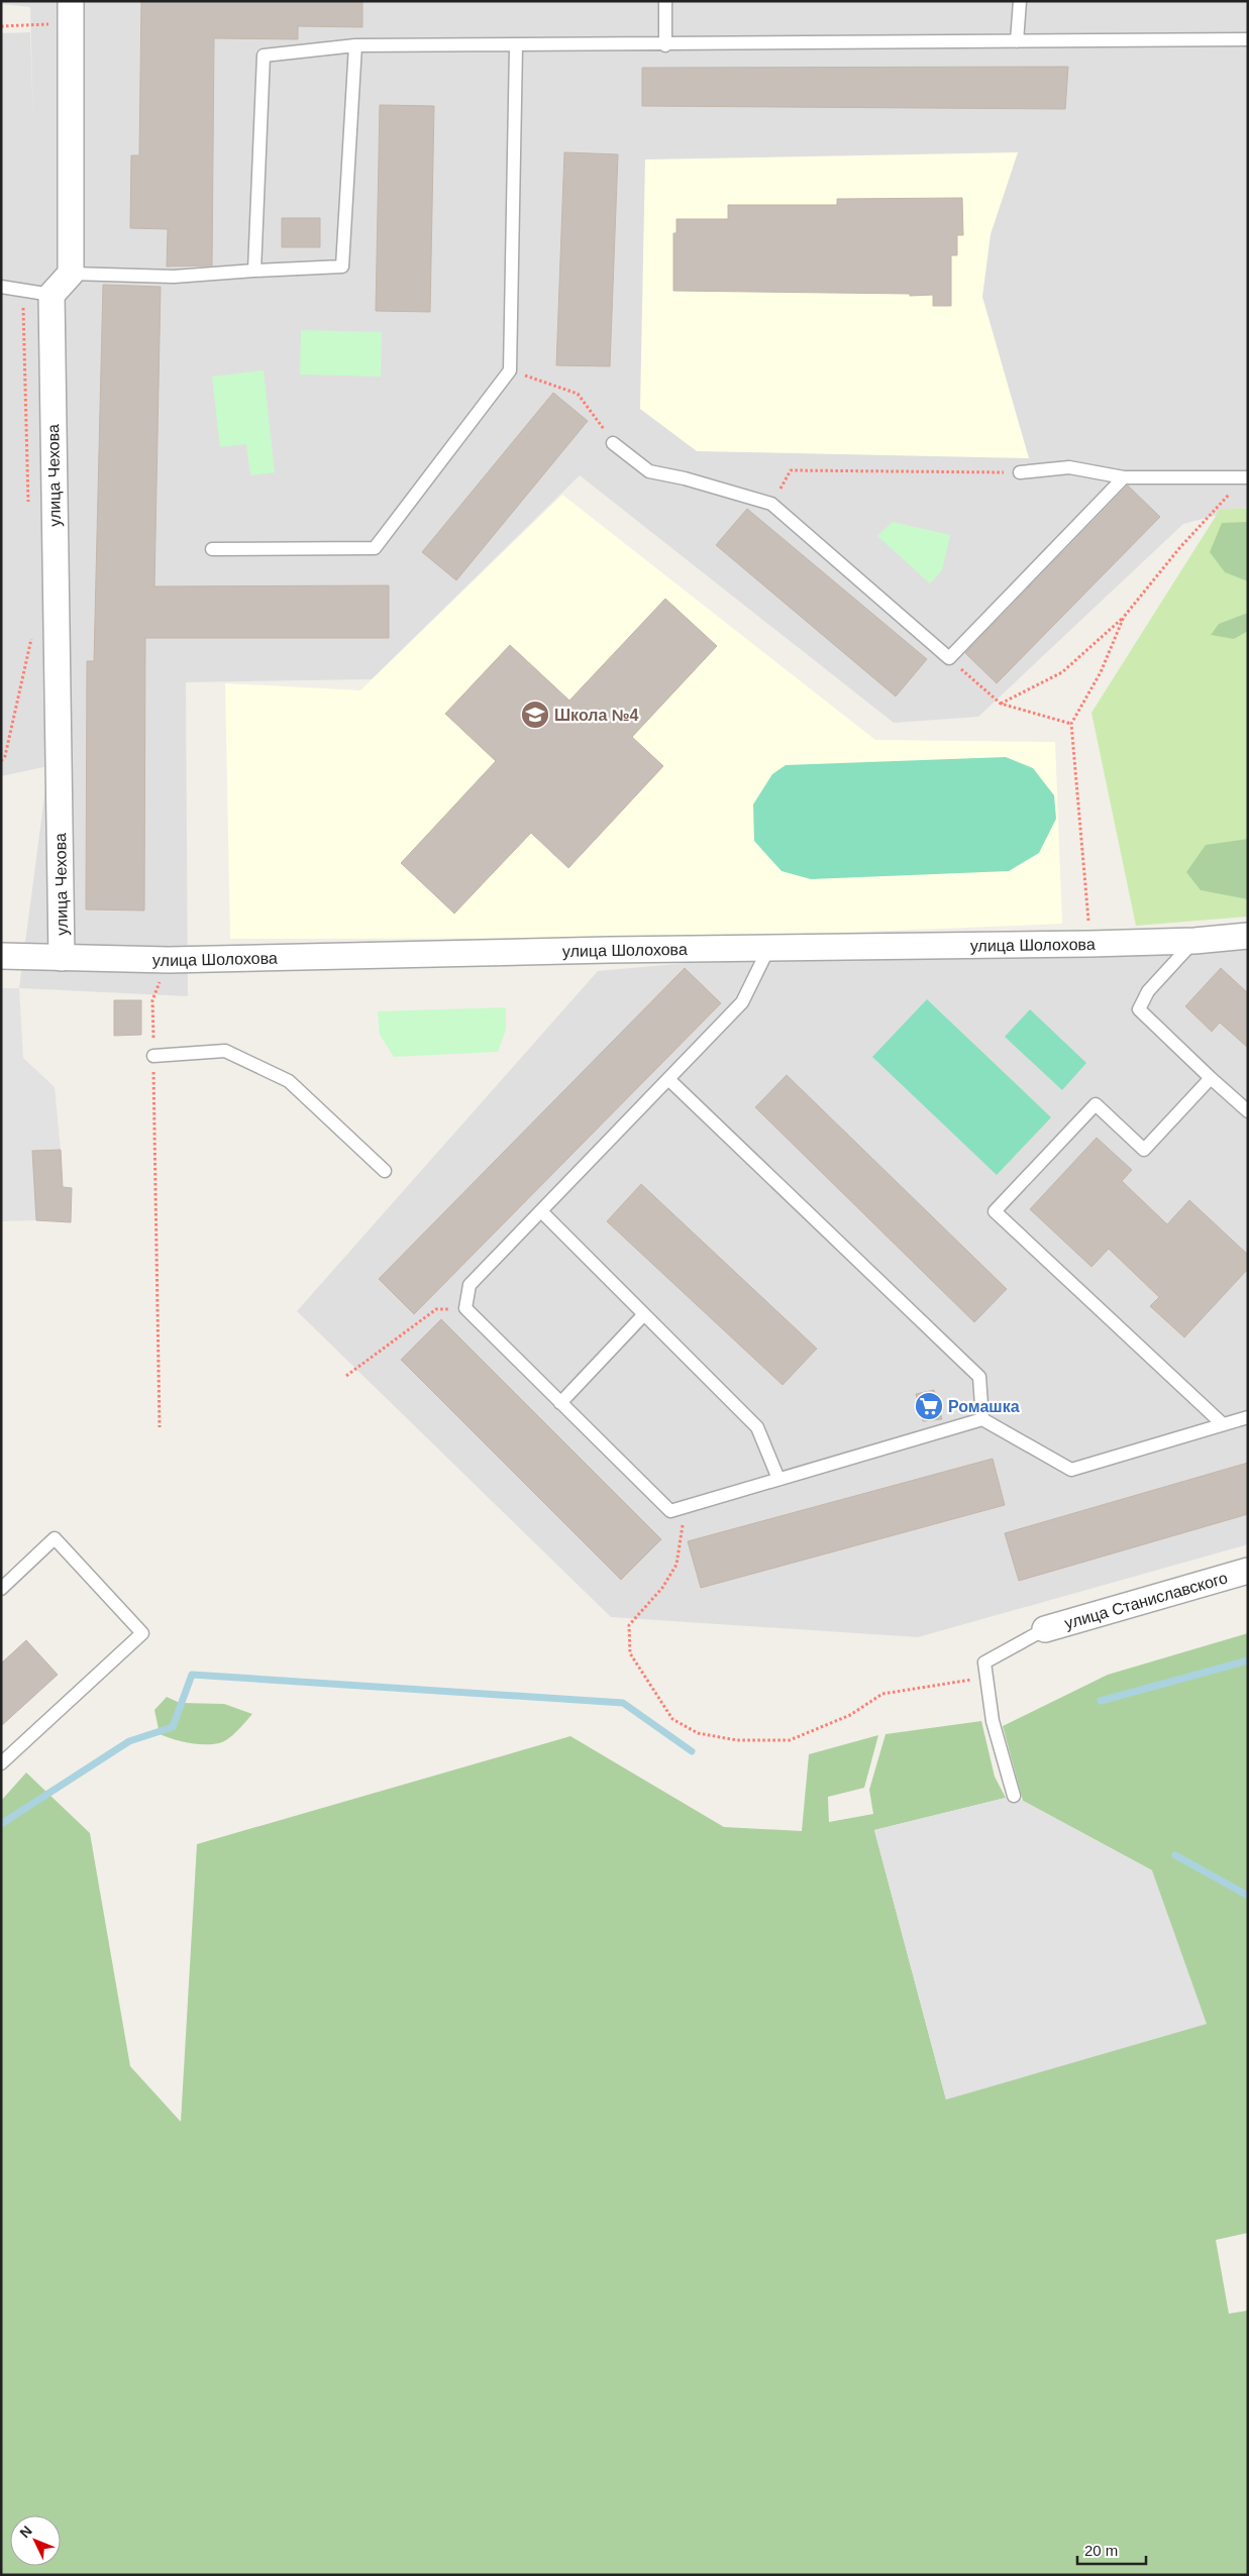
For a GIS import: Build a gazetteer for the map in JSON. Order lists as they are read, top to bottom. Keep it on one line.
{"streets":{"street":["улица Чехова","улица Шолохова","улица Станиславского"]},"crossings":[["улица Чехова","улица Шолохова"]],"places":{"school or university":["Школа №4"],"supermarket":["Ромашка"]},"scale_bar":"20 m","north":"top left"}
